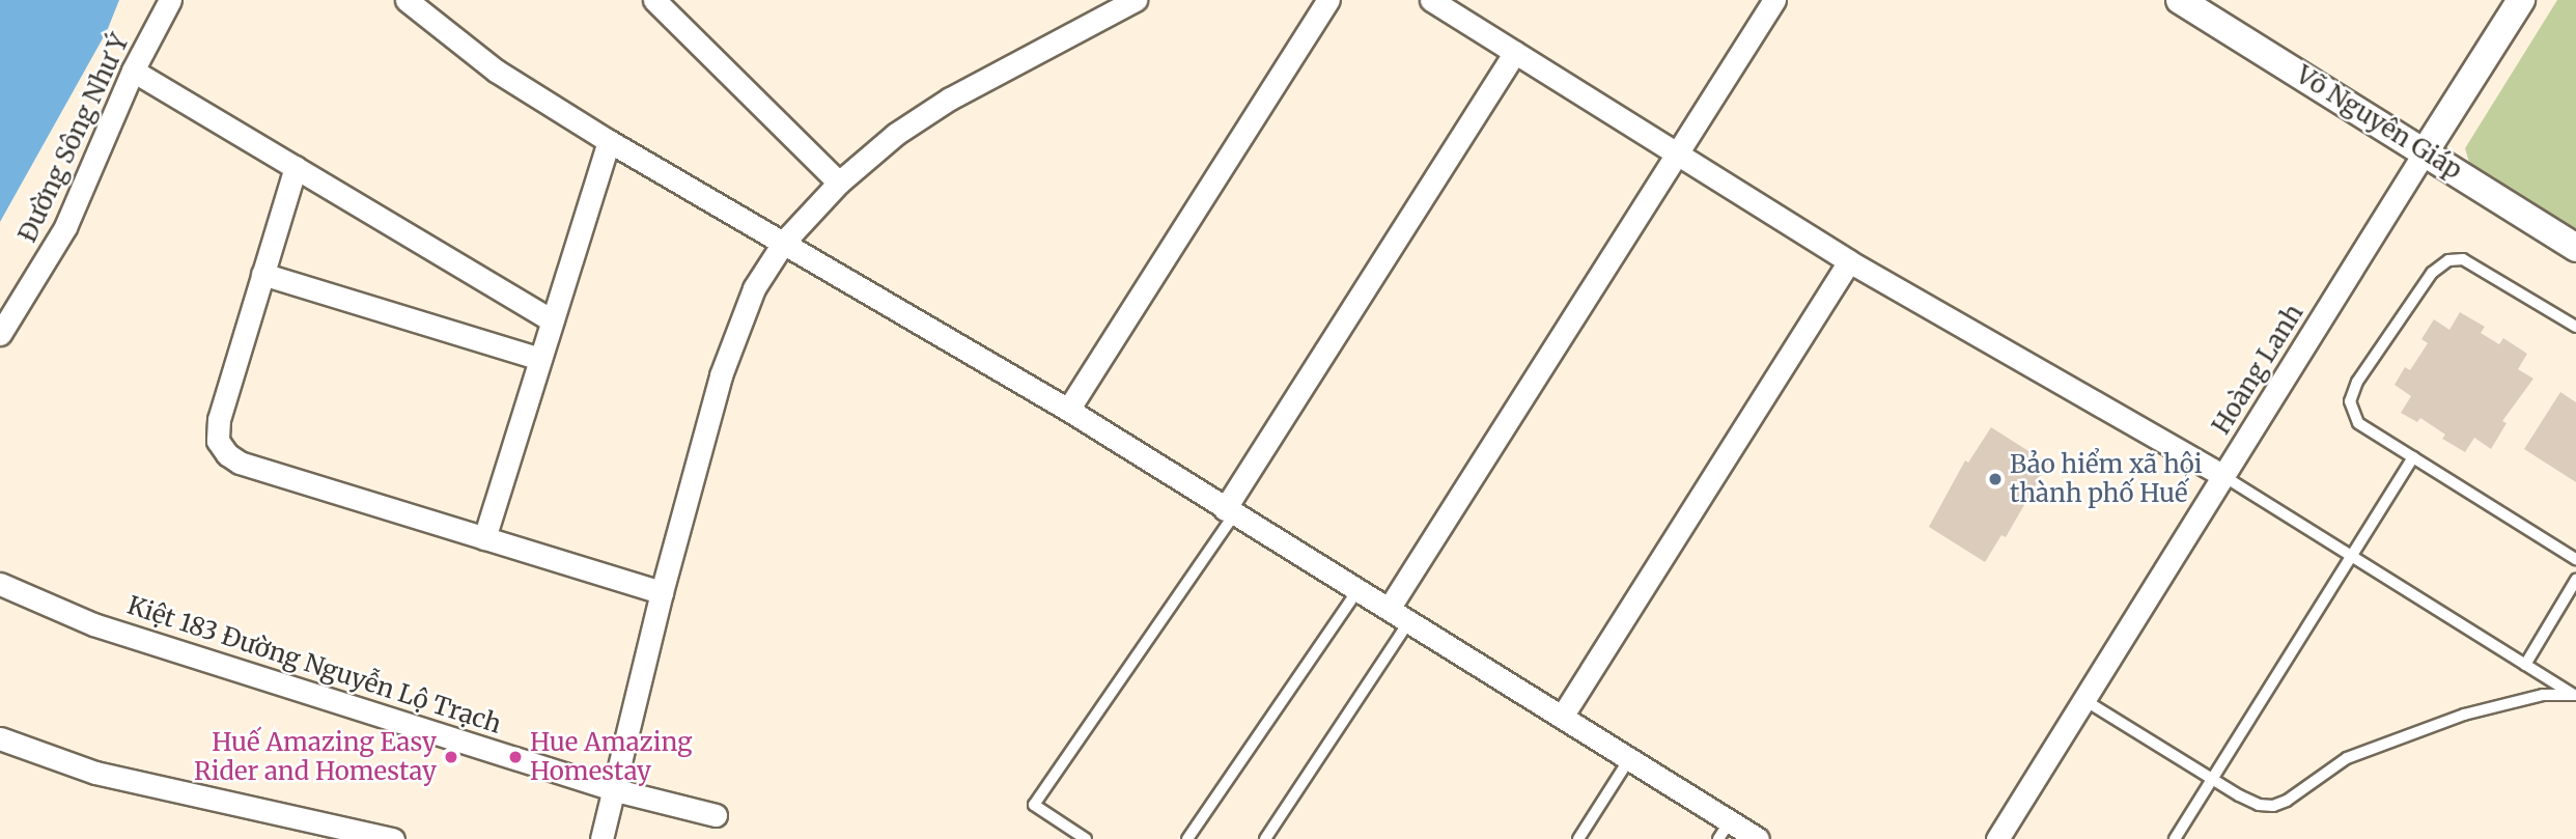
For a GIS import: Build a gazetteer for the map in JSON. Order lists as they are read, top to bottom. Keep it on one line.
{"streets":{"street":["Võ Nguyên Giáp","Đường Sông Như Ý","Hoàng Lanh","Kiệt 183 Đường Nguyễn Lộ Trạch"]},"crossings":[["Võ Nguyên Giáp","Hoàng Lanh"]],"places":["Bảo hiểm xã hội thành phố Huế","Huế Amazing Easy Rider and Homestay","Hue Amazing Homestay"]}
